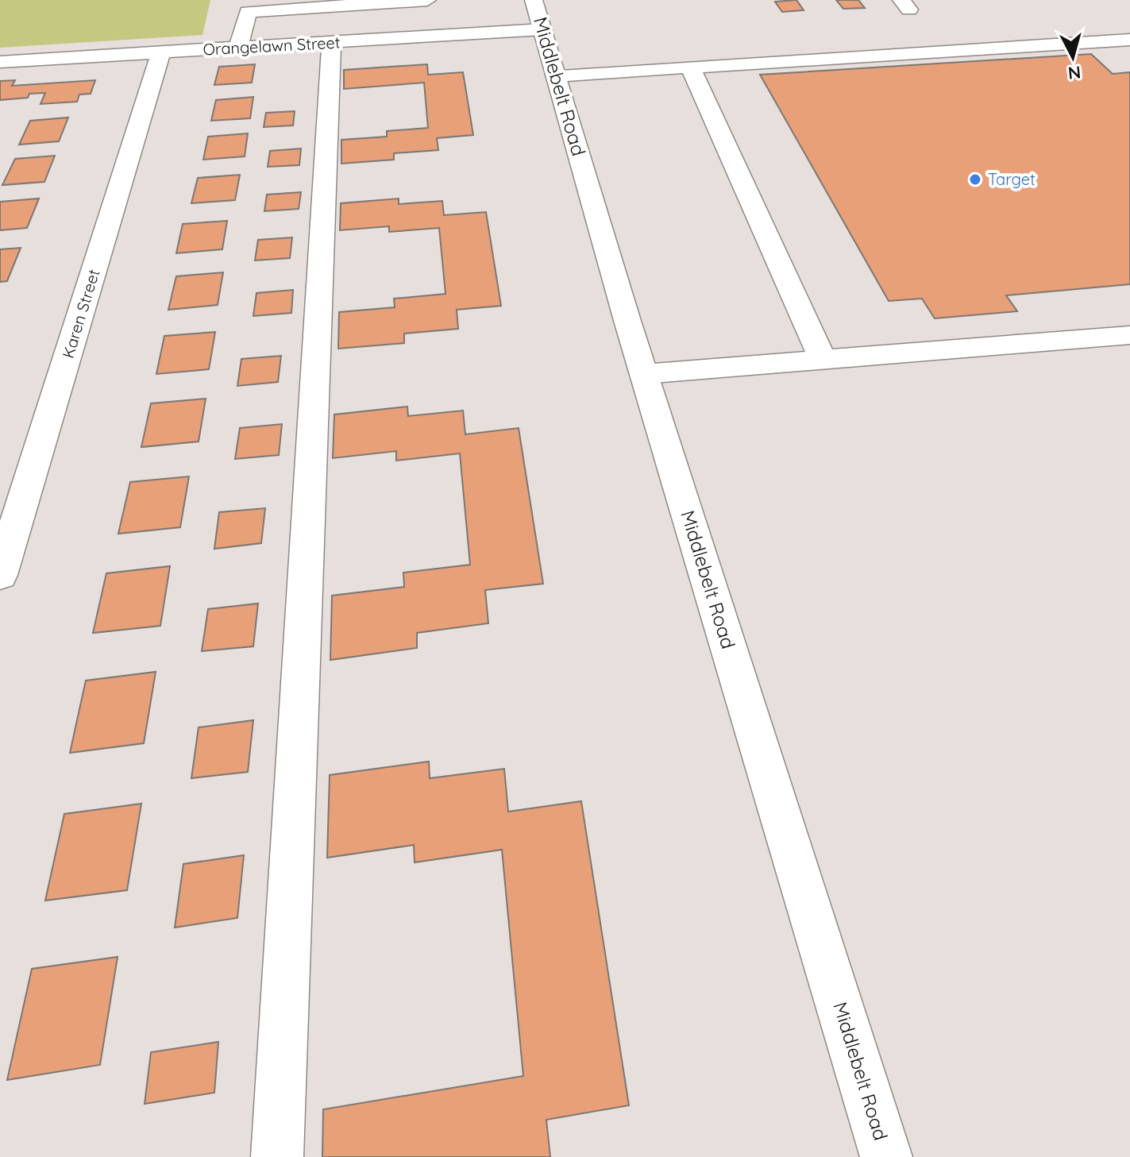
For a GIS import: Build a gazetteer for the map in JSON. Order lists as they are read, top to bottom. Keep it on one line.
{"streets":{"street":["Orangelawn Street","Middlebelt Road","Karen Street"]},"crossings":[["Orangelawn Street","Middlebelt Road"],["Orangelawn Street","Karen Street"]],"places":["Target"],"north":"bottom"}
